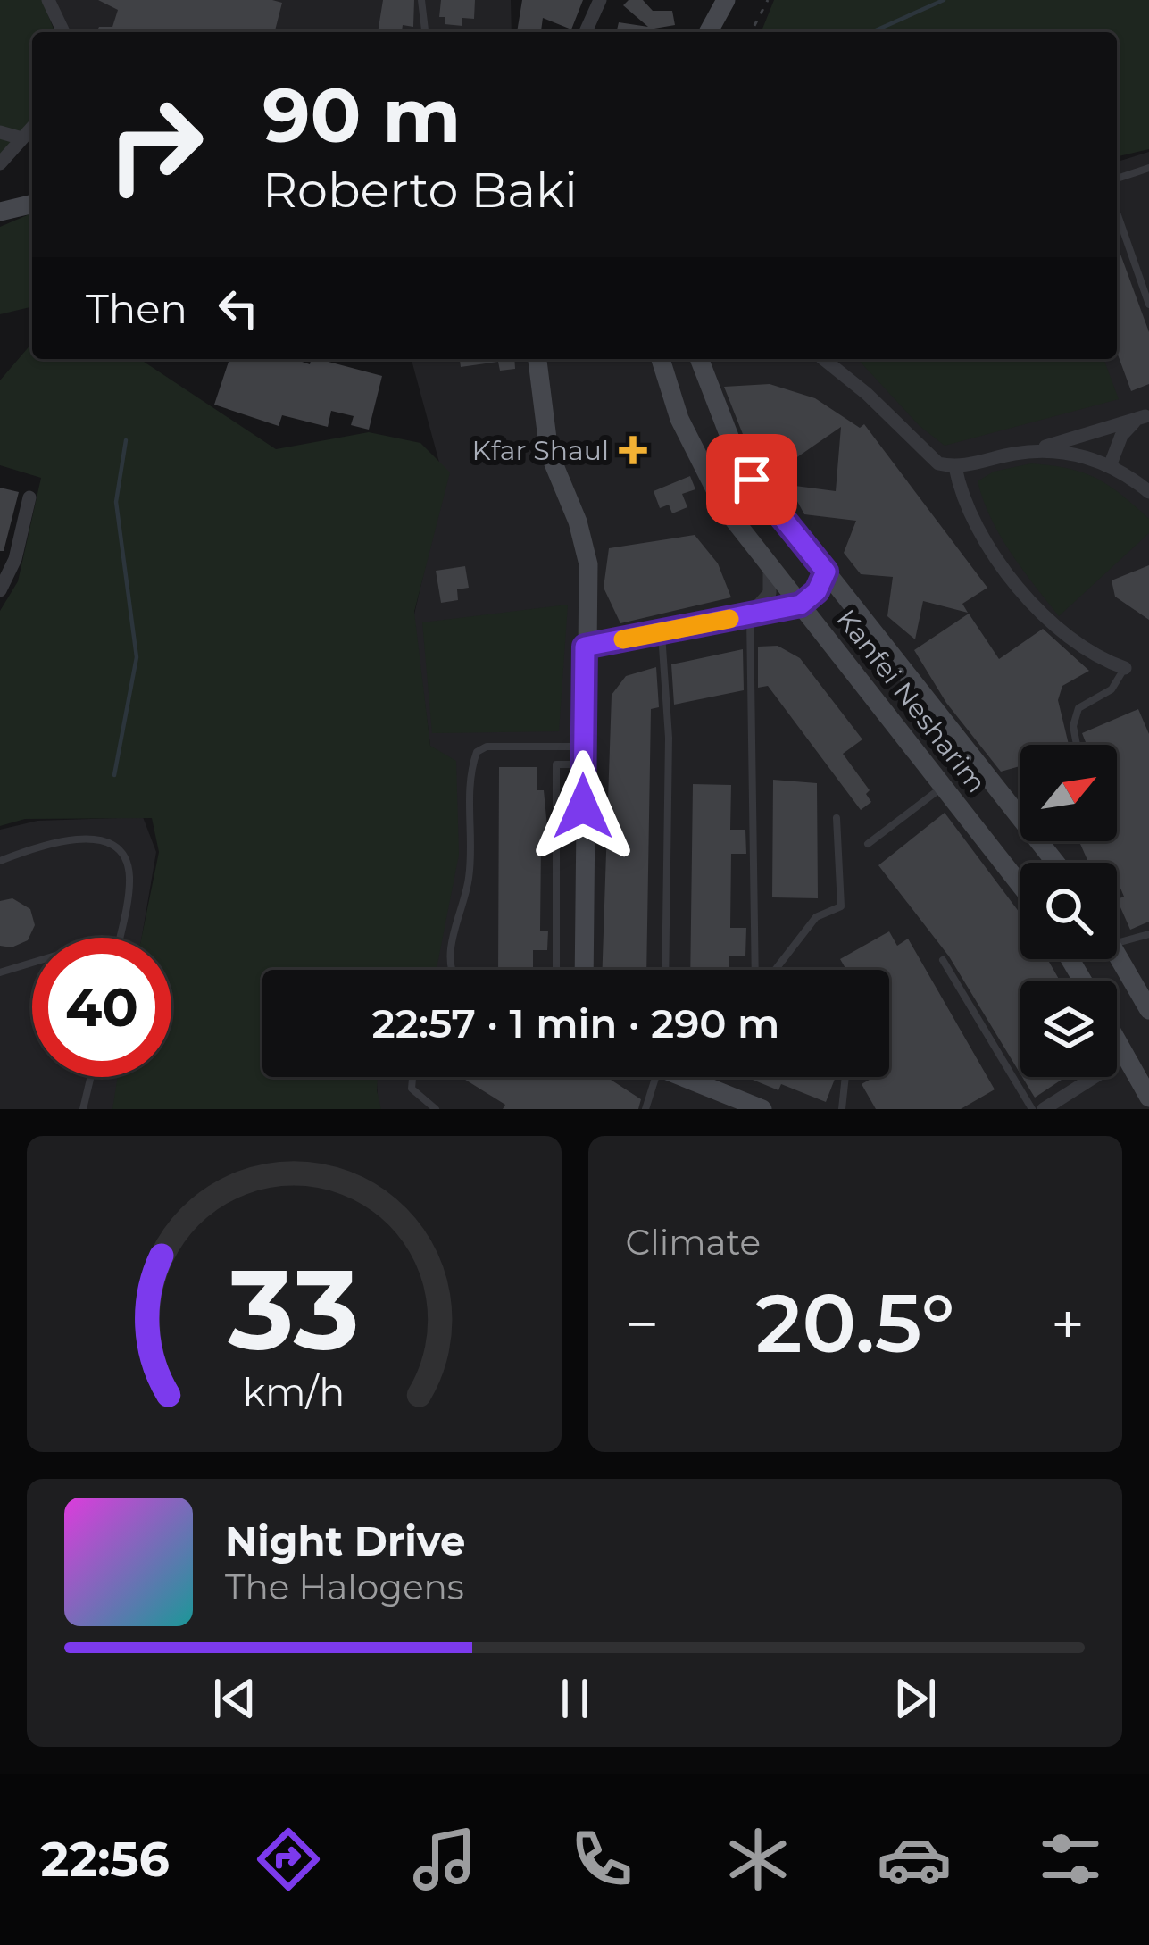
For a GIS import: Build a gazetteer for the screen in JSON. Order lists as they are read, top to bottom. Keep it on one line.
{"streets":{"street":["Kanfei Nesharim"]},"places":{"health":["Kfar Shaul"]},"north":"top right","page":{"turn":["90 m","Roberto Baki"],"then":"Then","limit":"40","trip":"22:57 · 1 min · 290 m","tile":"Climate","heat":["−","20.5°","+"],"song":["Night Drive","The Halogens"],"tabs":"22:56","gauge":["33","km/h"]}}
